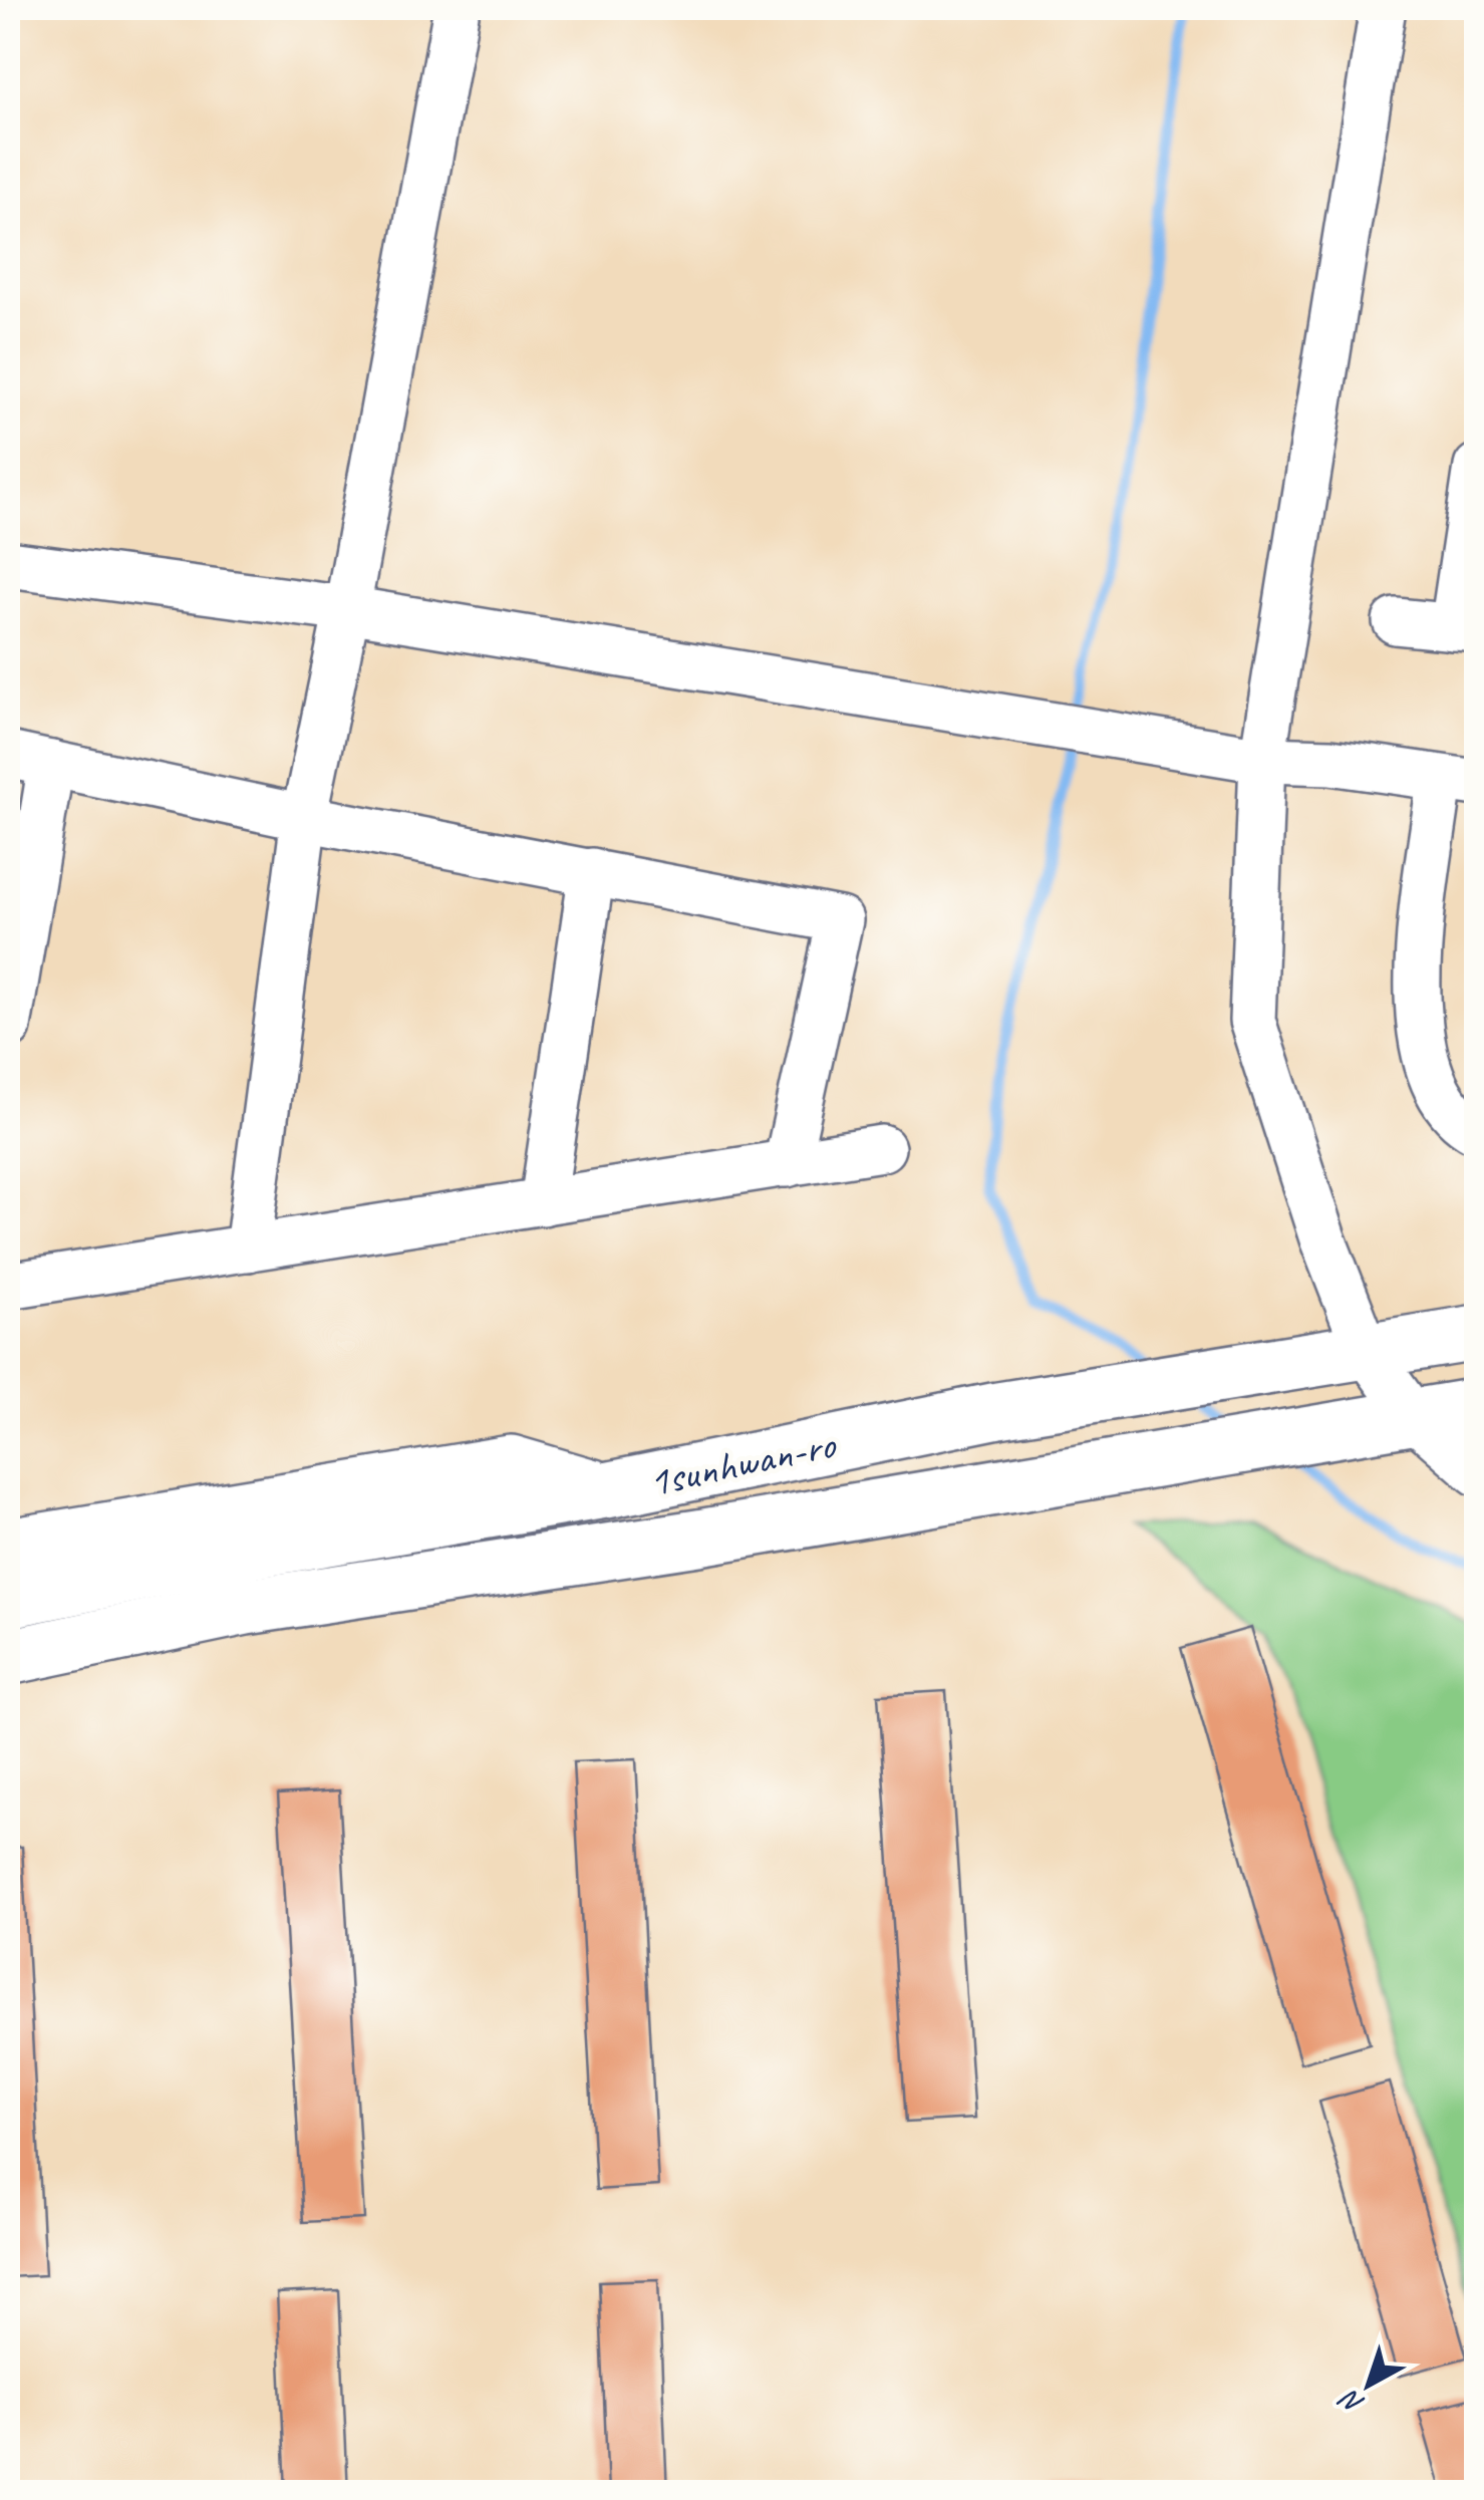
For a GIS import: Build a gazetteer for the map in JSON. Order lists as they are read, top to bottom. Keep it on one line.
{"streets":{"street":["1sunhwan-ro"]},"north":"bottom left"}
